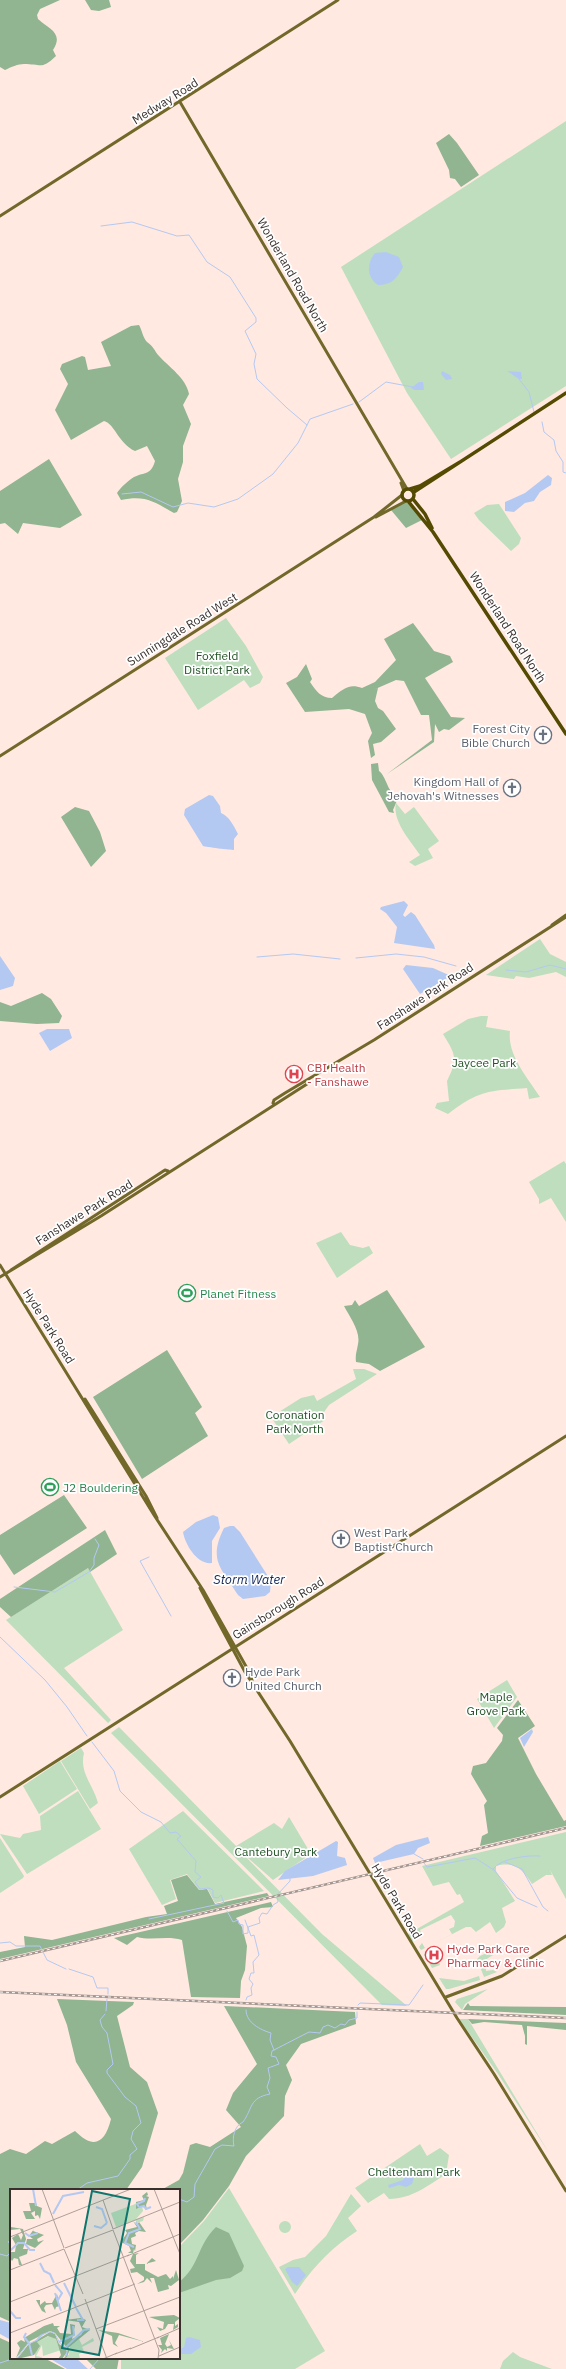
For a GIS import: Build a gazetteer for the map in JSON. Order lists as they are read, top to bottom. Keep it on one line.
{"streets":{"main road":["Medway Road","Wonderland Road North","Sunningdale Road West","Fanshawe Park Road","Hyde Park Road","Gainsborough Road"]},"crossings":[["Medway Road","Wonderland Road North"],["Wonderland Road North","Sunningdale Road West"],["Fanshawe Park Road","Hyde Park Road"],["Hyde Park Road","Gainsborough Road"]],"water":["Storm Water"],"parks":["Foxfield District Park","Jaycee Park","Coronation Park North","Maple Grove Park","Cantebury Park","Cheltenham Park"],"places":{"church":["Forest City Bible Church","Kingdom Hall of Jehovah's Witnesses","West Park Baptist Church","Hyde Park United Church"],"hospital":["CBI Health - Fanshawe","Hyde Park Care Pharmacy & Clinic"],"sports":["Planet Fitness","J2 Bouldering"]}}
